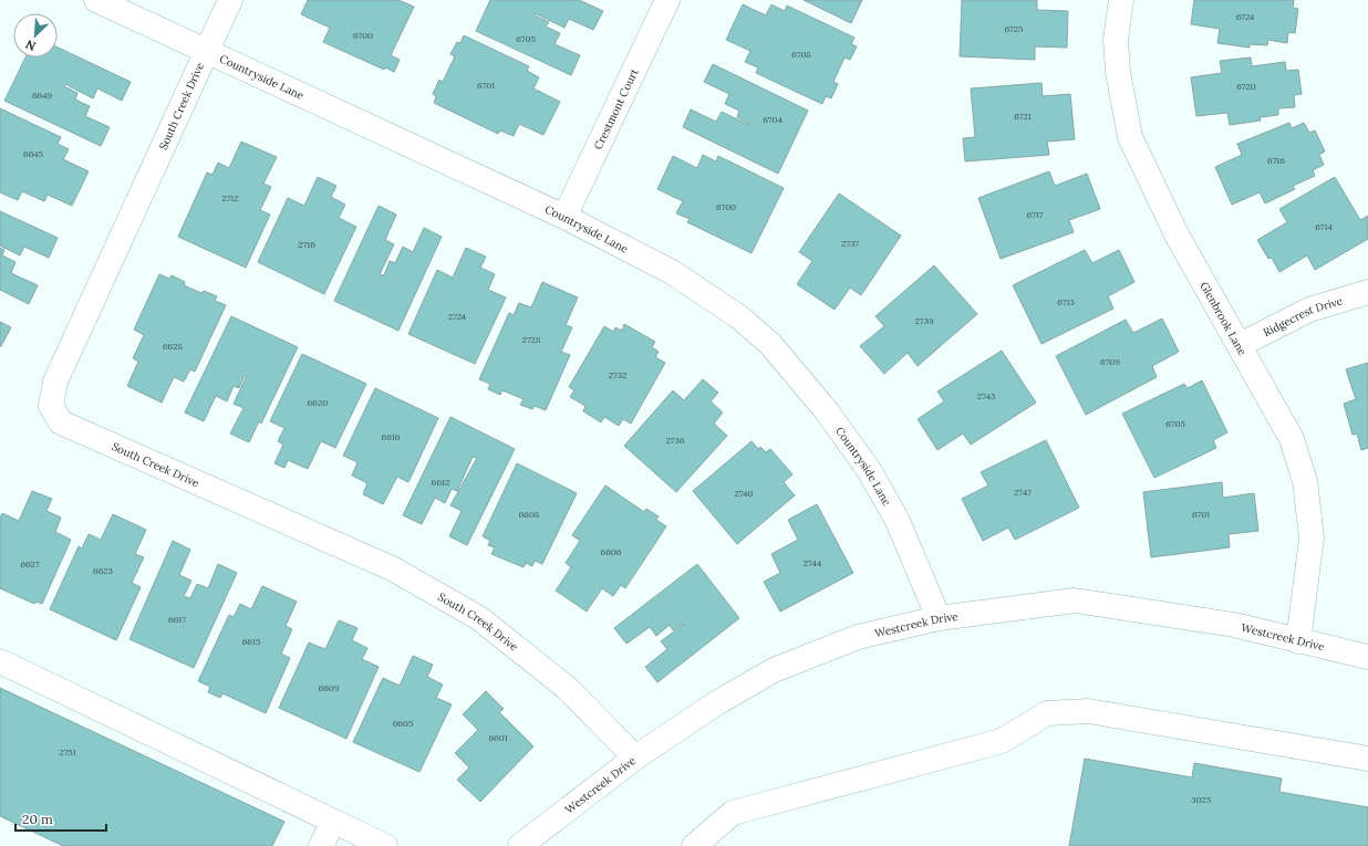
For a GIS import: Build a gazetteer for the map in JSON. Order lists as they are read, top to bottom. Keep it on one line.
{"streets":{"street":["Countryside Lane","South Creek Drive","Crestmont Court","Ridgecrest Drive","Glenbrook Lane","Westcreek Drive"]},"crossings":[["Countryside Lane","South Creek Drive"],["Countryside Lane","Crestmont Court"],["Countryside Lane","Westcreek Drive"],["South Creek Drive","Westcreek Drive"],["Ridgecrest Drive","Glenbrook Lane"],["Glenbrook Lane","Westcreek Drive"]],"house_numbers":["6724","6725","6700","6705","6708","6701","6720","6649","6721","6704","6645","6716","2712","6700","6717","6714","2737","2716","6713","2724","2739","2728","6628","6709","2732","2743","6620","6705","6616","2736","6612","2747","2740","6608","6701","6606","2744","6627","6623","6617","6615","6609","6605","6601","2751","3025"],"scale_bar":"20 m","north":"bottom left"}
